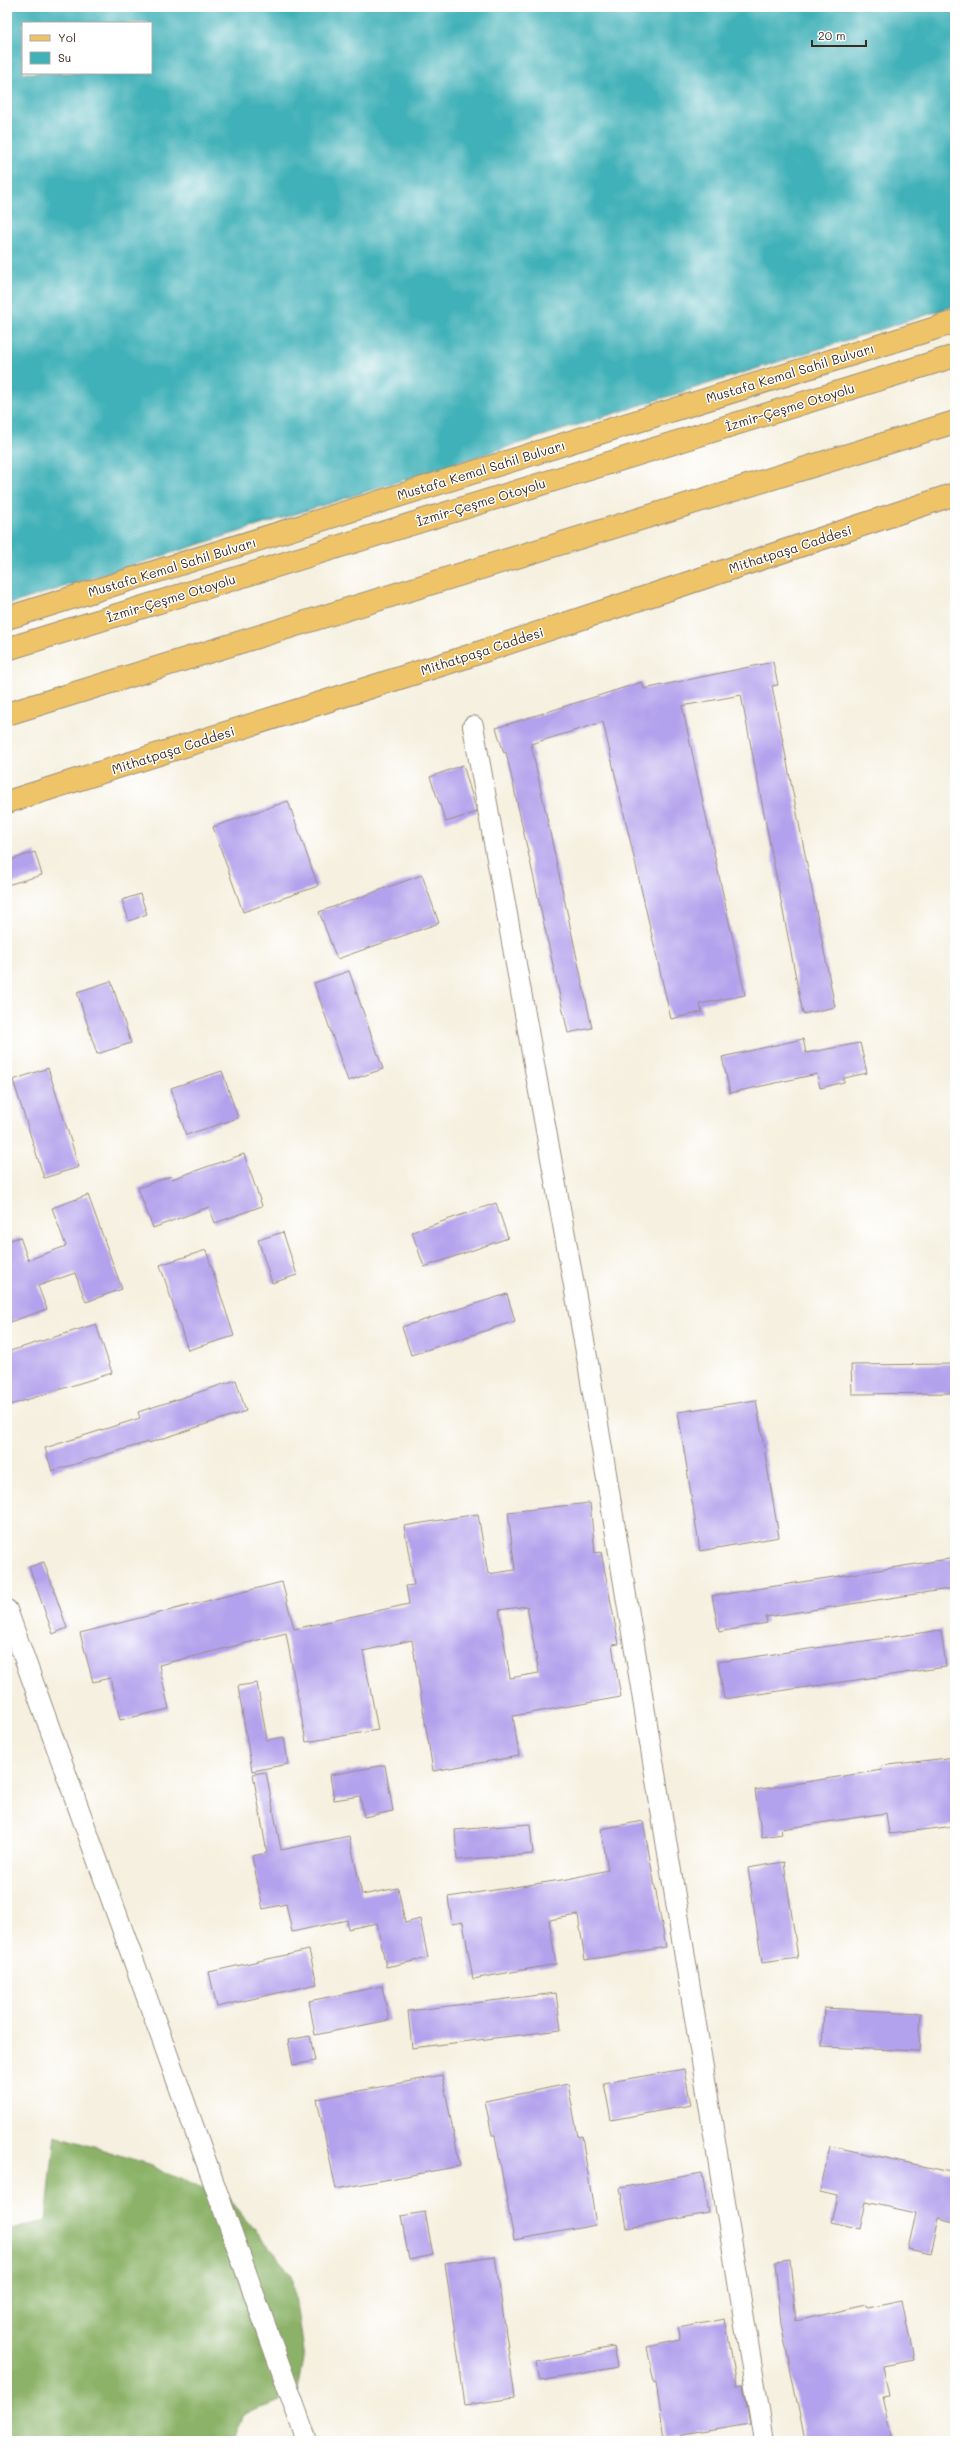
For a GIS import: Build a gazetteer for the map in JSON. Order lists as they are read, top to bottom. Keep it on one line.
{"streets":{"main road":["Mustafa Kemal Sahil Bulvarı","İzmir-Çeşme Otoyolu","Mithatpaşa Caddesi"]},"legend":["Yol","Su"],"scale_bar":"20 m"}
